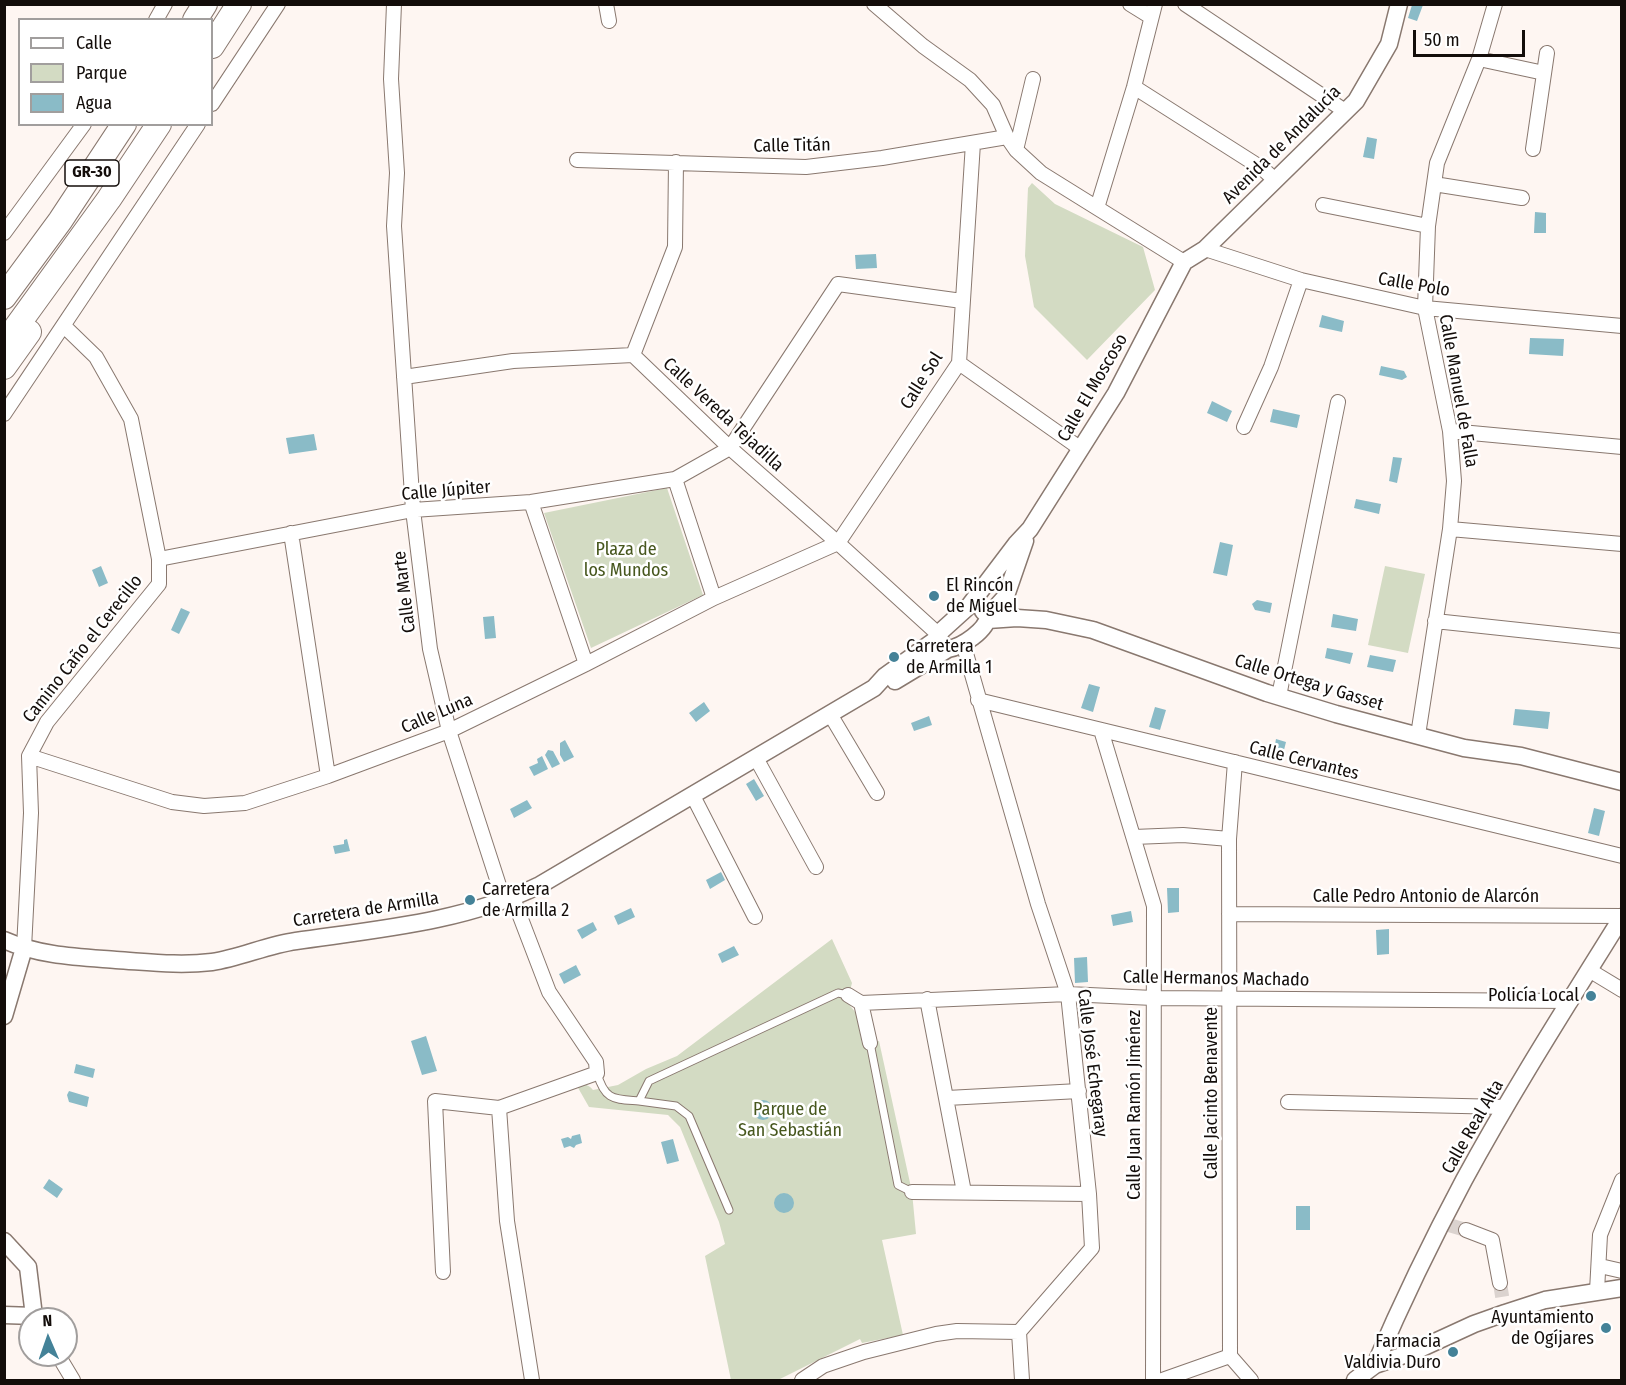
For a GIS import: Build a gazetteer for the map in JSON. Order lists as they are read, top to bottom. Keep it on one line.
{"streets":{"highway":["GR-30"],"street":["Avenida de Andalucía","Calle Titán","Calle Polo","Calle Sol","Calle El Moscoso","Calle Manuel de Falla","Calle Vereda Tejadilla","Calle Júpiter","Calle Marte","Camino Caño el Cerecillo","Calle Ortega y Gasset","Calle Luna","Calle Cervantes","Calle Pedro Antonio de Alarcón","Carretera de Armilla","Calle Hermanos Machado","Calle José Echegaray","Calle Jacinto Benavente","Calle Juan Ramón Jiménez","Calle Real Alta"]},"crossings":[["Avenida de Andalucía","Calle Polo"],["Avenida de Andalucía","Calle El Moscoso"],["Calle Titán","Calle Sol"],["Calle Polo","Calle Manuel de Falla"],["Calle Sol","Calle Vereda Tejadilla"],["Calle Sol","Calle Luna"],["Calle El Moscoso","Calle Vereda Tejadilla"],["Calle El Moscoso","Calle Ortega y Gasset"],["Calle El Moscoso","Carretera de Armilla"],["Calle El Moscoso","Calle José Echegaray"],["Calle Manuel de Falla","Calle Ortega y Gasset"],["Calle Vereda Tejadilla","Calle Júpiter"],["Calle Vereda Tejadilla","Calle Luna"],["Calle Vereda Tejadilla","Carretera de Armilla"],["Calle Vereda Tejadilla","Calle José Echegaray"],["Calle Júpiter","Calle Marte"],["Calle Júpiter","Camino Caño el Cerecillo"],["Calle Marte","Calle Luna"],["Calle Marte","Carretera de Armilla"],["Camino Caño el Cerecillo","Calle Luna"],["Camino Caño el Cerecillo","Carretera de Armilla"],["Calle Cervantes","Calle José Echegaray"],["Calle Cervantes","Calle Jacinto Benavente"],["Calle Cervantes","Calle Juan Ramón Jiménez"],["Calle Pedro Antonio de Alarcón","Calle Jacinto Benavente"],["Calle Pedro Antonio de Alarcón","Calle Real Alta"],["Carretera de Armilla","Calle José Echegaray"],["Calle Hermanos Machado","Calle José Echegaray"],["Calle Hermanos Machado","Calle Jacinto Benavente"],["Calle Hermanos Machado","Calle Juan Ramón Jiménez"],["Calle Hermanos Machado","Calle Real Alta"]],"parks":["Plaza de los Mundos","Parque de San Sebastián"],"places":["El Rincón de Miguel","Carretera de Armilla 1","Carretera de Armilla 2","Policía Local","Ayuntamiento de Ogíjares","Farmacia Valdivia Duro"],"legend":["Calle","Parque","Agua"],"scale_bar":"50 m","north":"top"}
